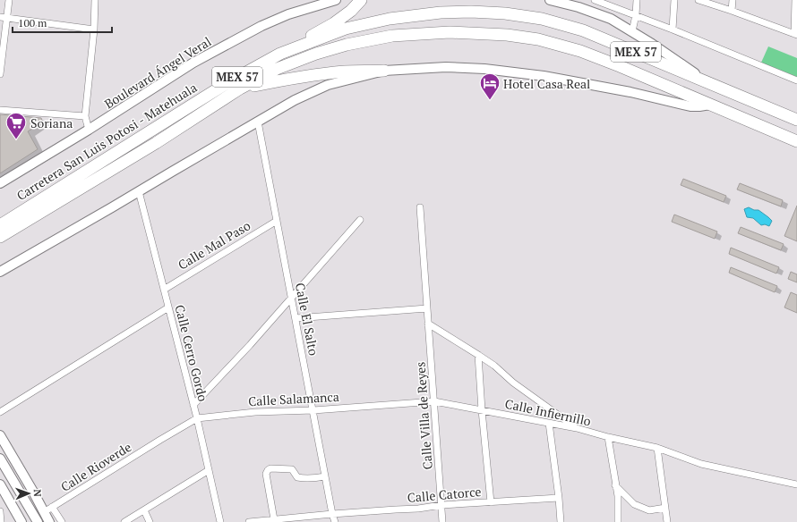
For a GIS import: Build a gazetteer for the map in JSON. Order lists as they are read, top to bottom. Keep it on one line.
{"streets":{"highway":["MEX 57","Carretera San Luis Potosi - Matehuala"],"street":["Boulevard Ángel Veral","Calle Mal Paso","Calle El Salto","Calle Cerro Gordo","Calle Salamanca","Calle Infiernillo","Calle Villa de Reyes","Calle Rioverde","Calle Catorce"]},"crossings":[["Calle Mal Paso","Calle El Salto"],["Calle Mal Paso","Calle Cerro Gordo"],["Calle El Salto","Calle Salamanca"],["Calle El Salto","Calle Catorce"],["Calle Cerro Gordo","Calle Salamanca"],["Calle Salamanca","Calle Infiernillo"],["Calle Salamanca","Calle Villa de Reyes"],["Calle Salamanca","Calle Rioverde"],["Calle Infiernillo","Calle Villa de Reyes"],["Calle Villa de Reyes","Calle Catorce"]],"places":{"hotel":["Hotel Casa Real"],"supermarket":["Soriana"]},"scale_bar":"100 m","north":"right"}
